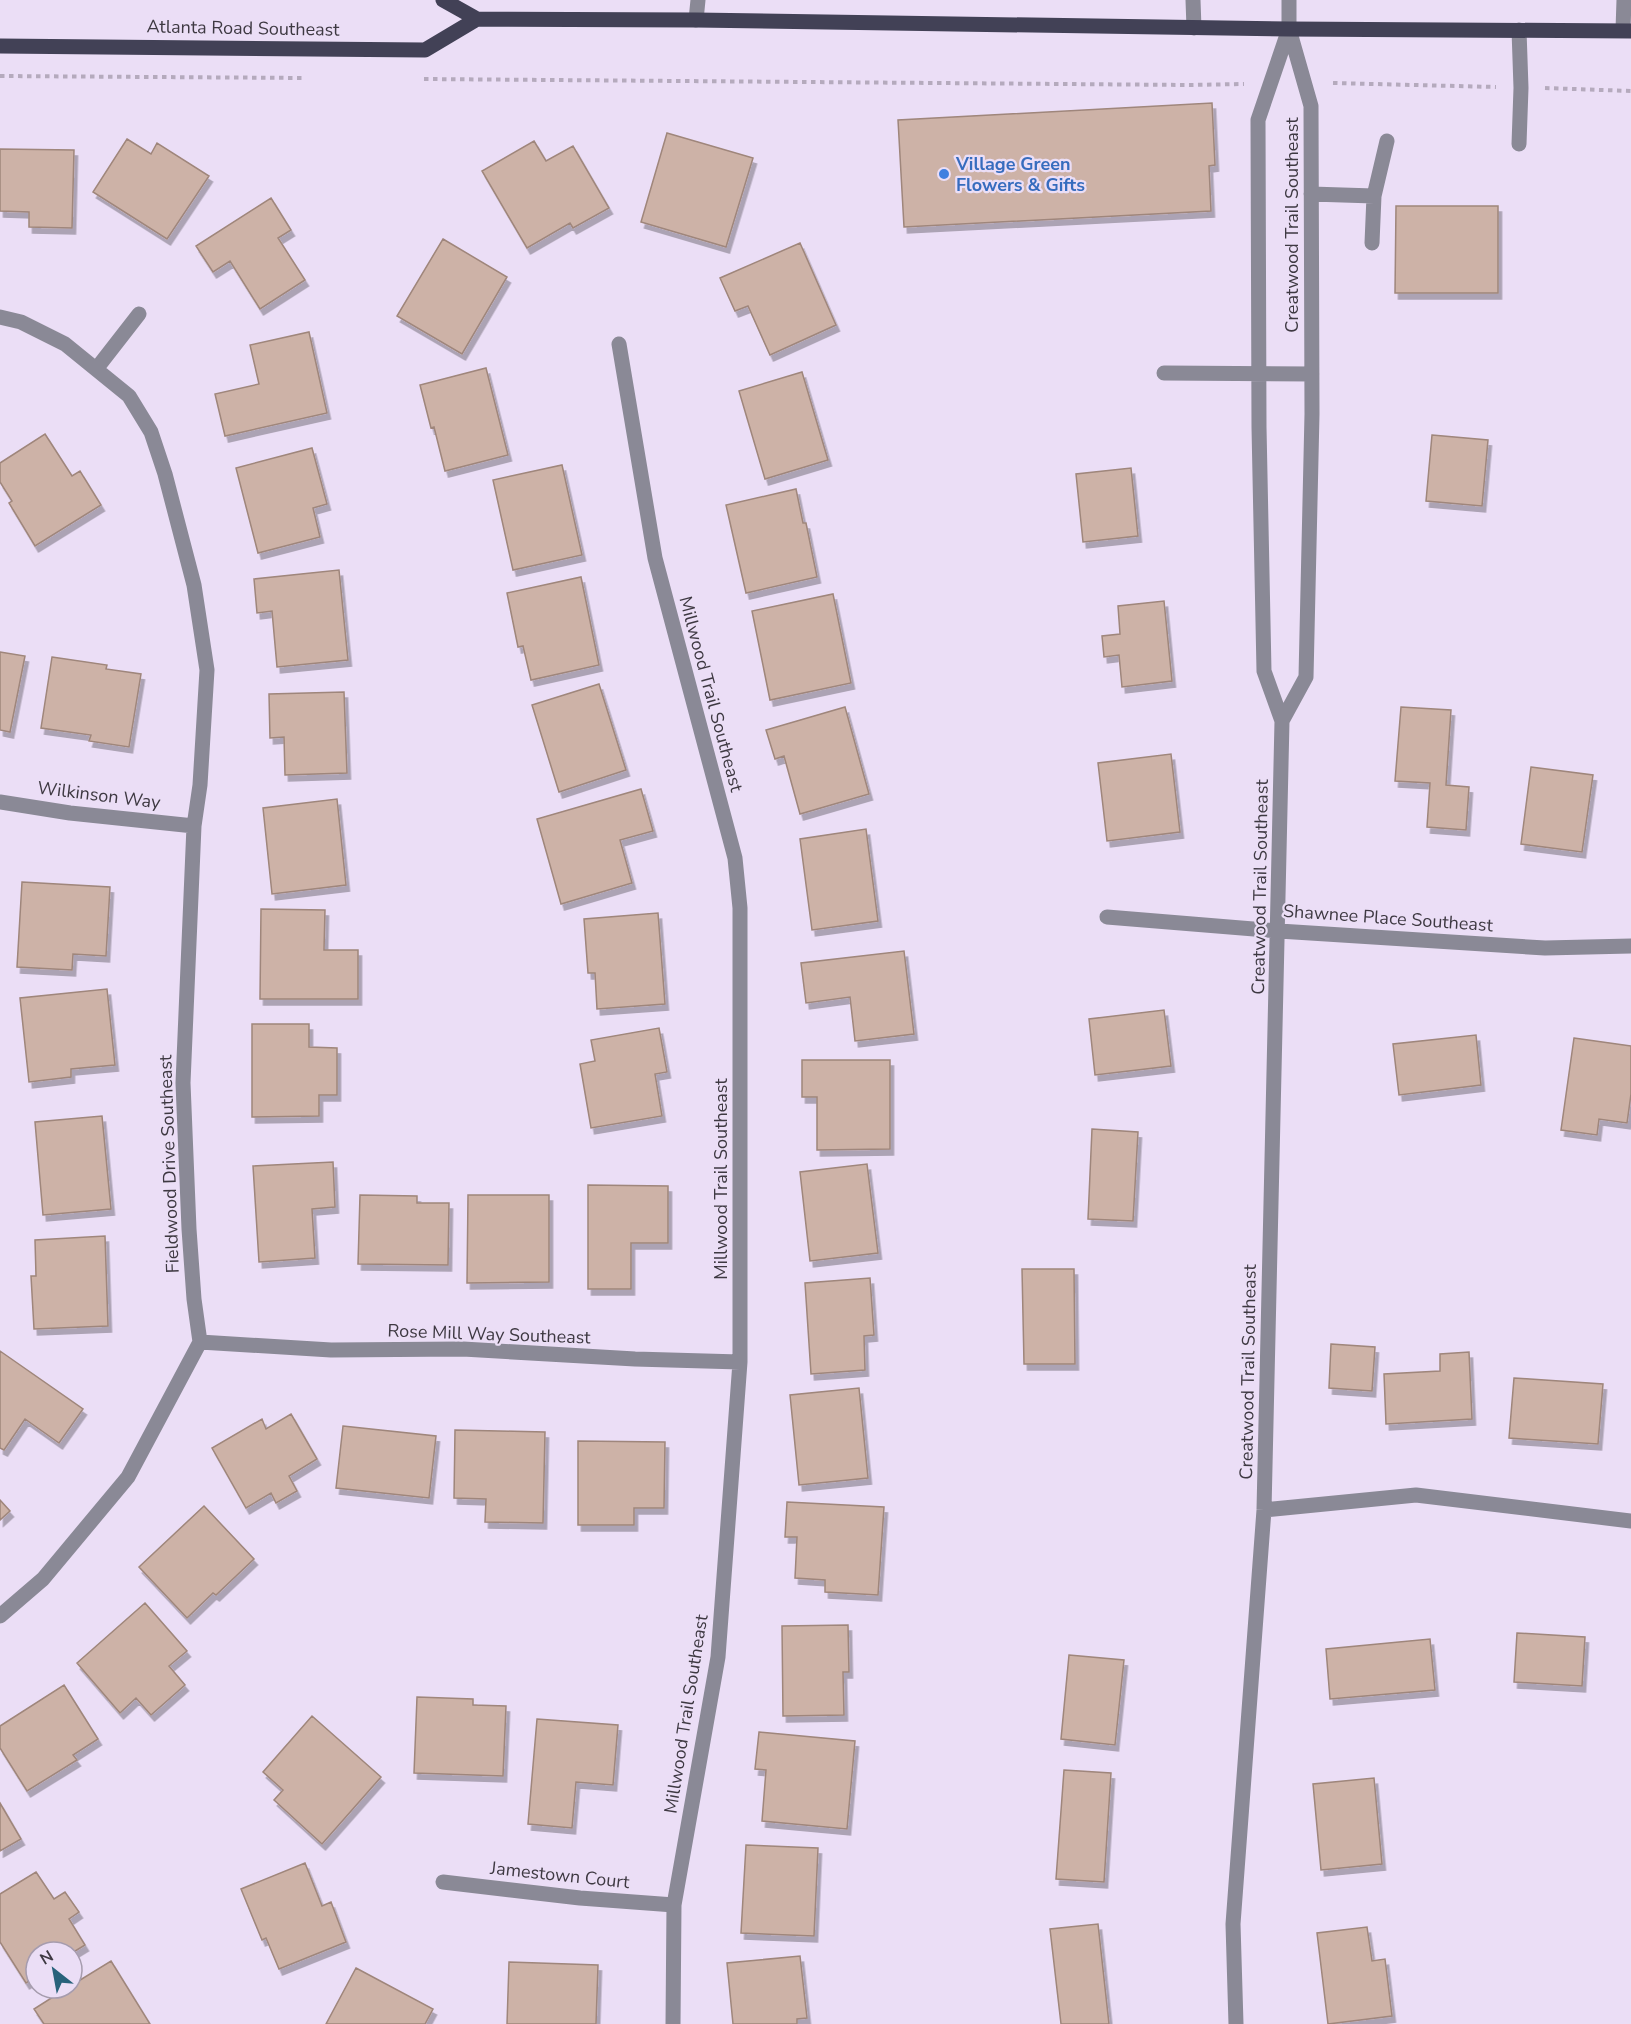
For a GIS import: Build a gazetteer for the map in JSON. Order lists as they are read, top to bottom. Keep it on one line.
{"streets":{"main road":["Atlanta Road Southeast"],"street":["Creatwood Trail Southeast","Millwood Trail Southeast","Wilkinson Way","Shawnee Place Southeast","Fieldwood Drive Southeast","Rose Mill Way Southeast","Jamestown Court"]},"crossings":[["Creatwood Trail Southeast","Shawnee Place Southeast"],["Millwood Trail Southeast","Rose Mill Way Southeast"],["Millwood Trail Southeast","Jamestown Court"],["Wilkinson Way","Fieldwood Drive Southeast"],["Fieldwood Drive Southeast","Rose Mill Way Southeast"]],"places":["Village Green Flowers & Gifts"],"north":"top left"}
